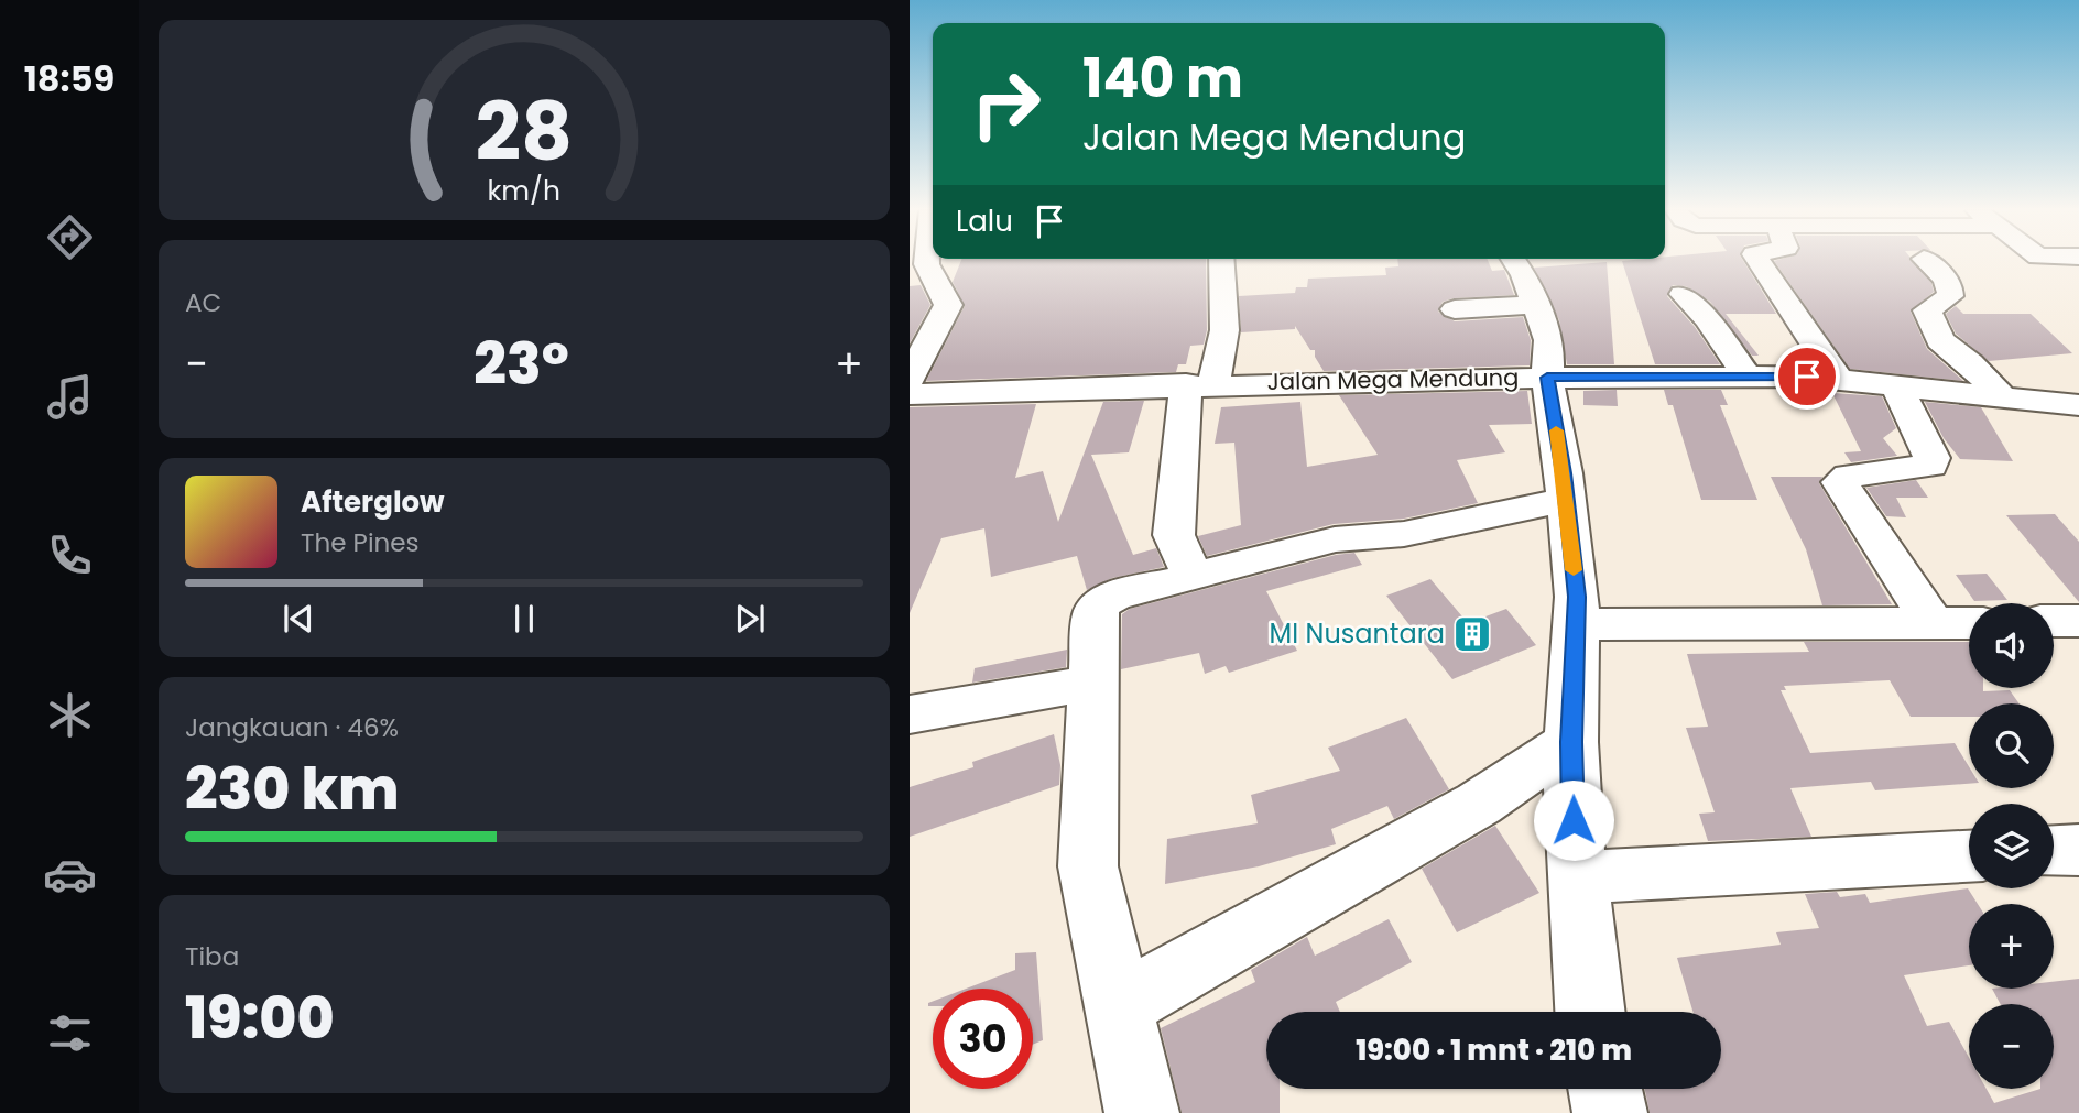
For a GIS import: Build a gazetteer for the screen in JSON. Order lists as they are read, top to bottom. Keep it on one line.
{"streets":{"street":["Jalan Mega Mendung"]},"places":{"building":["MI Nusantara"]},"page":{"tabs":"18:59","turn":["140 m","Jalan Mega Mendung"],"then":"Lalu","tile":["AC",["Jangkauan · 46%","230 km"],["Tiba","19:00"]],"heat":["−","23°","+"],"song":["Afterglow","The Pines"],"map_buttons":["+","−"],"limit":"30","trip":"19:00 · 1 mnt · 210 m","gauge":["28","km/h"]}}
